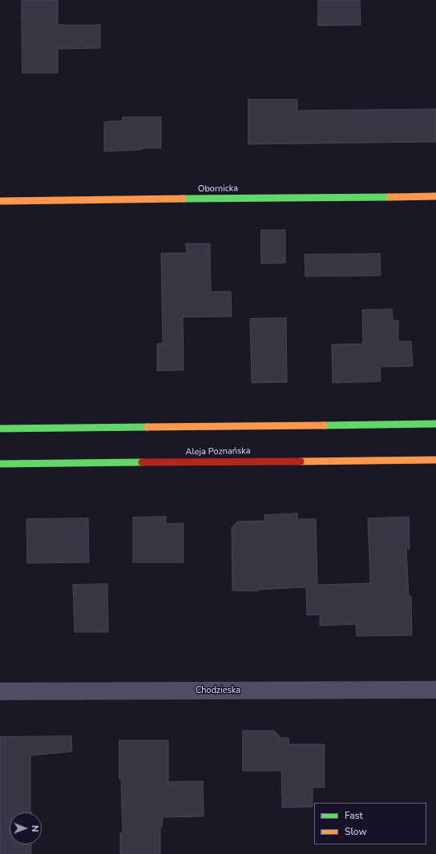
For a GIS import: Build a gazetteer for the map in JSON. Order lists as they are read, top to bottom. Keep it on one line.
{"streets":{"main road":["Obornicka","Aleja Poznańska"],"street":["Chodzieska"]},"legend":["Fast","Slow"],"north":"right"}
